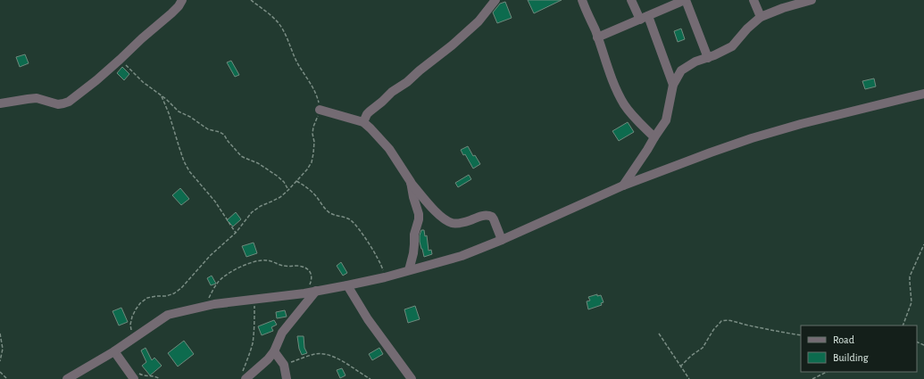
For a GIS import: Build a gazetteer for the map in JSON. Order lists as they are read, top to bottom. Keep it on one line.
{"legend":["Road","Building"]}
